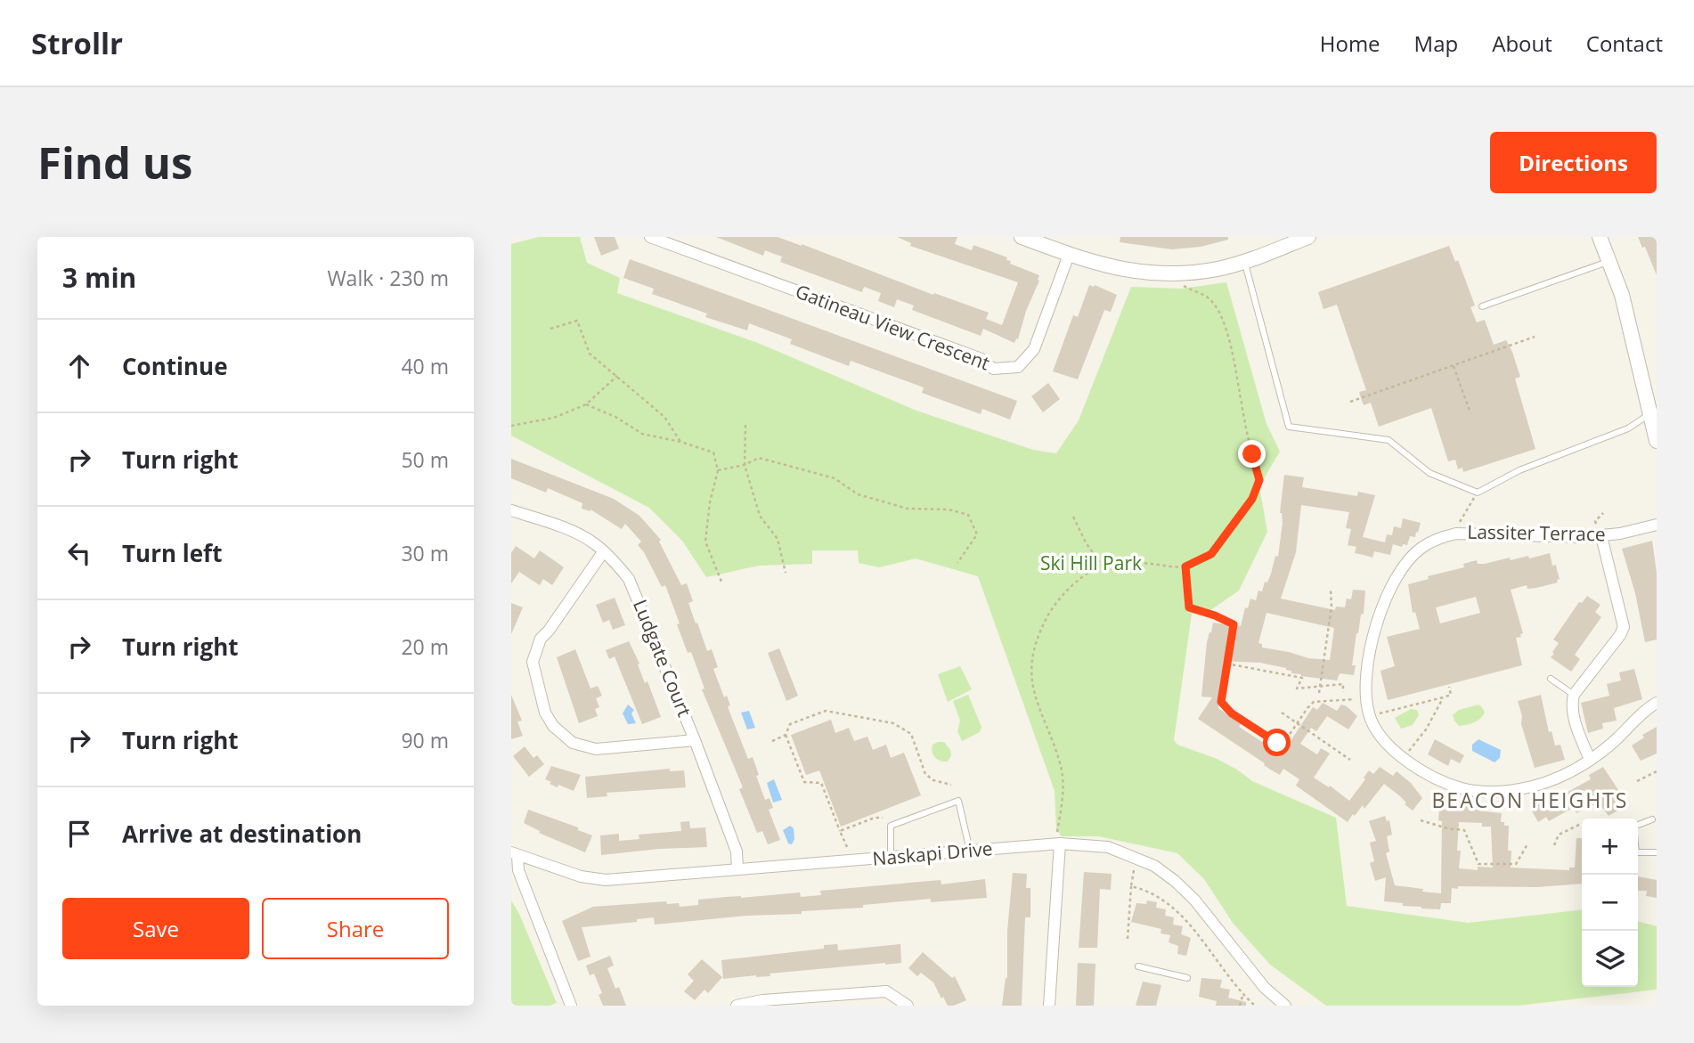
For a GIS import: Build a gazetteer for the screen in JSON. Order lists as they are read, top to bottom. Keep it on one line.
{"streets":{"street":["Gatineau View Crescent","Lassiter Terrace","Ludgate Court","Naskapi Drive"]},"crossings":[["Ludgate Court","Naskapi Drive"]],"districts":["BEACON HEIGHTS"],"parks":["Ski Hill Park"],"page":{"header":"Strollr","nav":["Home","Map","About","Contact"],"buttons":["Directions",["Save","Share"]],"title":"Find us","heading":["3 min","Walk · 230 m"],"list":[["Continue","40 m"],["Turn right","50 m"],["Turn left","30 m"],["Turn right","20 m"],["Turn right","90 m"],"Arrive at destination"],"map_buttons":["+","−"]}}
